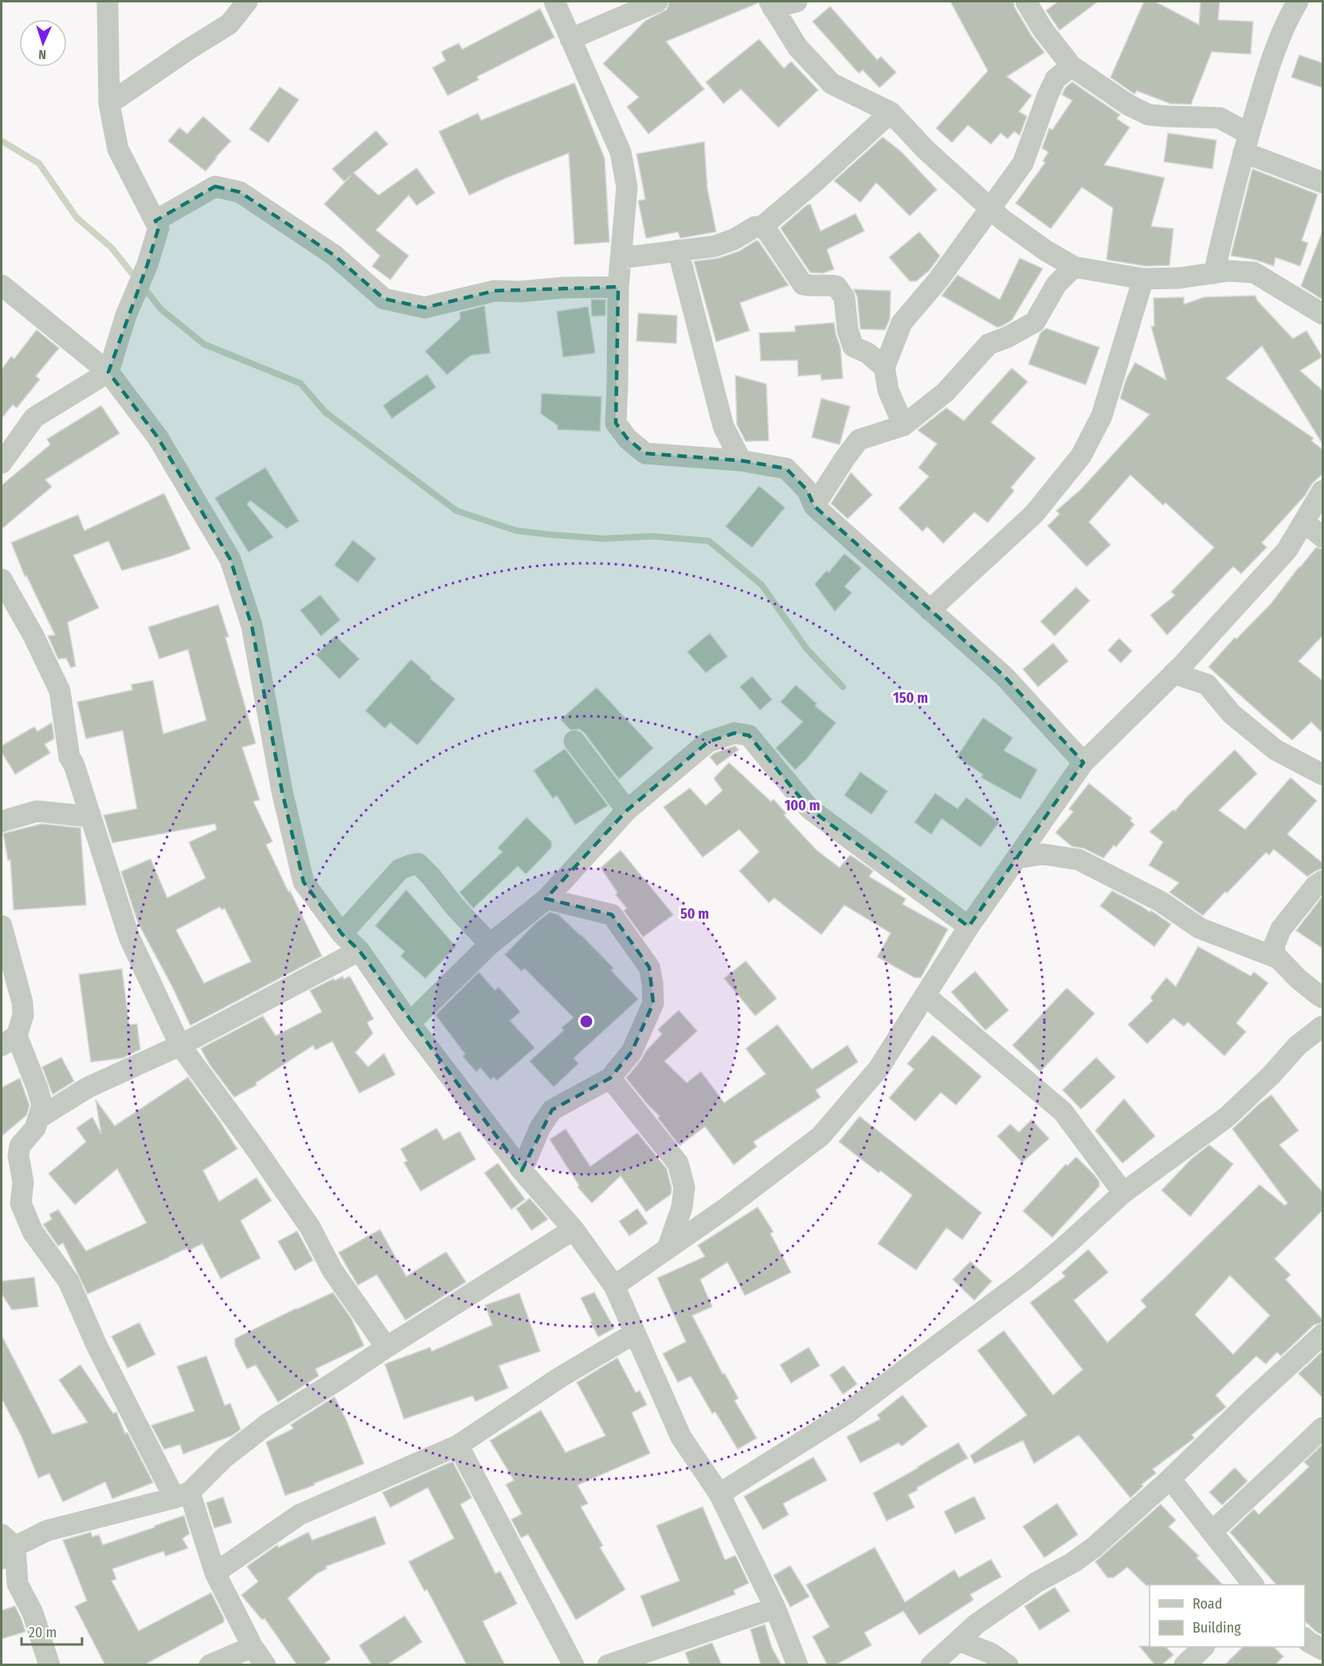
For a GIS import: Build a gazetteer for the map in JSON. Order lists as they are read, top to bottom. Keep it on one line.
{"legend":["Road","Building"],"scale_bar":"20 m","north":"bottom","rings":["150 m","100 m","50 m"]}
